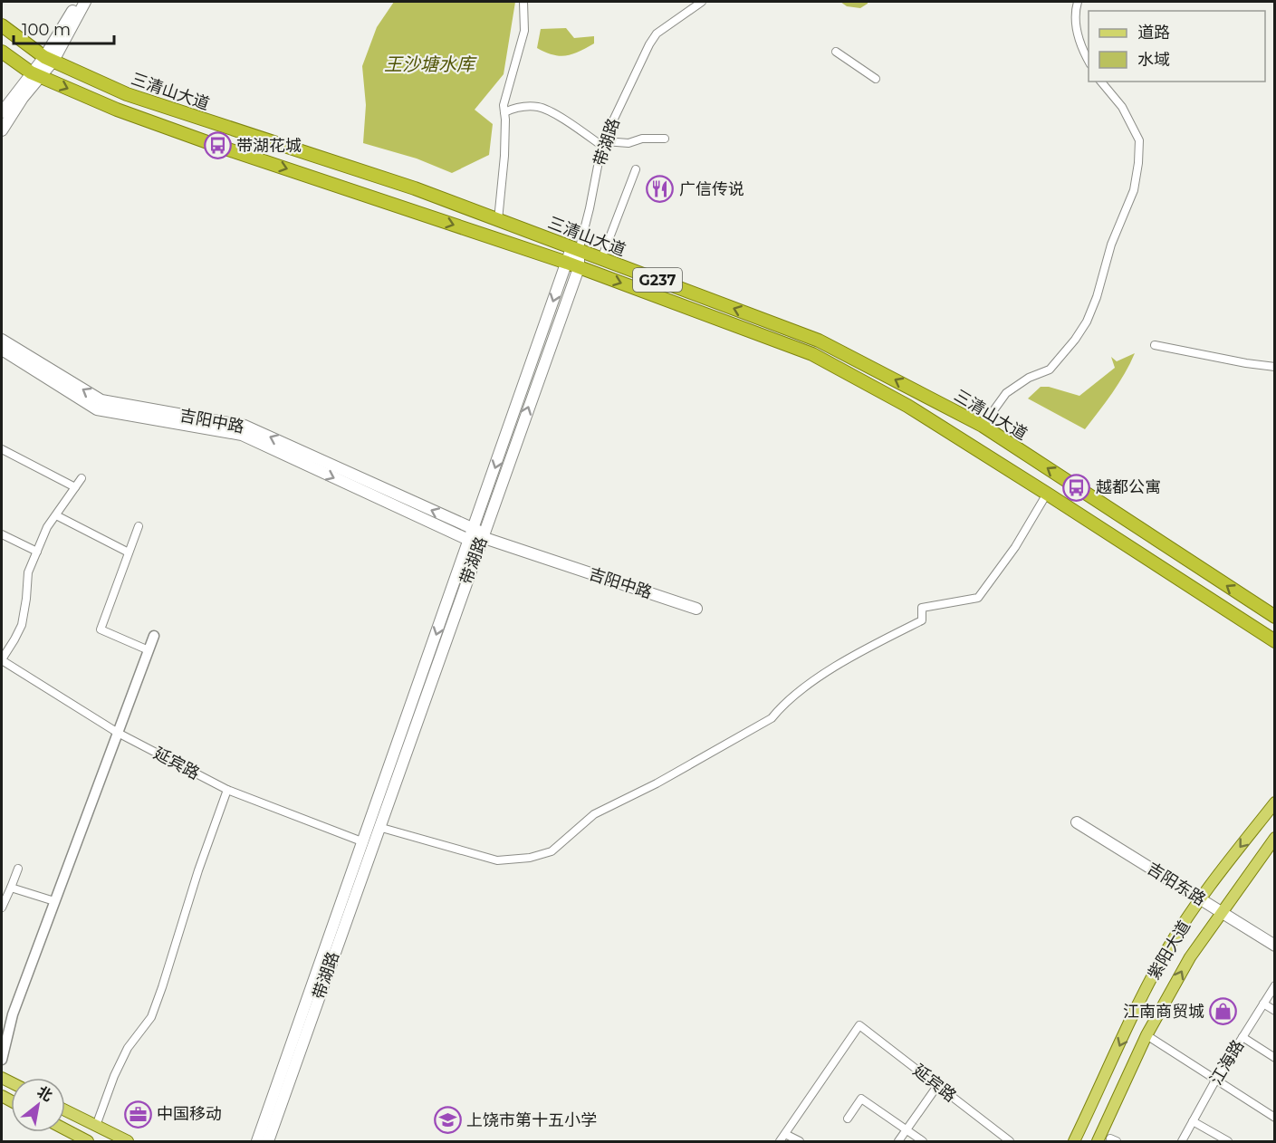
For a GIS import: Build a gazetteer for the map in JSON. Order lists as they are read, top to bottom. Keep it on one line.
{"streets":{"highway":["三清山大道","G237"],"main road":["带湖路","吉阳中路","吉阳东路","紫阳大道"],"street":["延宾路","江海路"]},"crossings":[["三清山大道","带湖路"],["带湖路","吉阳中路"],["带湖路","延宾路"],["吉阳东路","紫阳大道"]],"water":["王沙塘水库"],"places":{"bus stop":["带湖花城","越都公寓"],"restaurant":["广信传说"],"shop":["江南商贸城"],"office":["中国移动"],"school or university":["上饶市第十五小学"]},"legend":["道路","水域"],"scale_bar":"100 m","north":"top right"}
